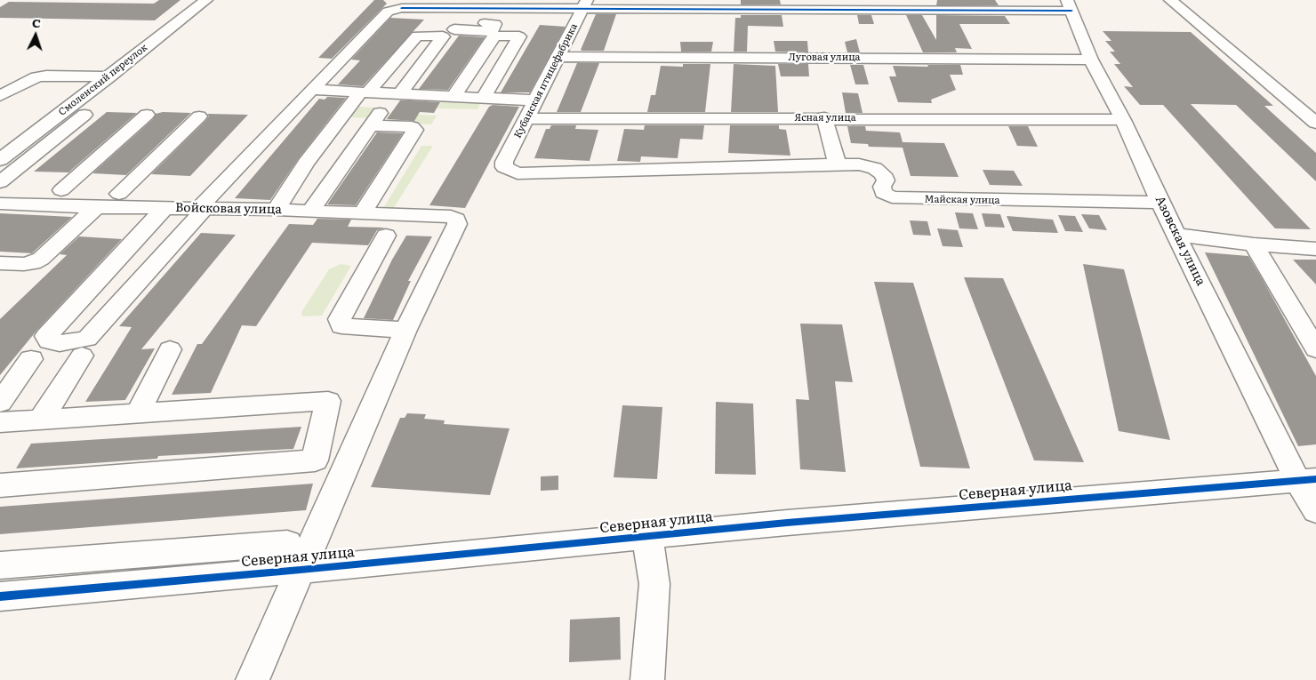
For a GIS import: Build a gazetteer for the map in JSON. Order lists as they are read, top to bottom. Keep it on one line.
{"streets":{"street":["Луговая улица","Смоленский переулок","Кубанская птицефабрика","Ясная улица","Майская улица","Войсковая улица","Азовская улица","Северная улица"]},"crossings":[["Луговая улица","Кубанская птицефабрика"],["Луговая улица","Азовская улица"],["Кубанская птицефабрика","Ясная улица"],["Кубанская птицефабрика","Майская улица"],["Ясная улица","Азовская улица"],["Майская улица","Азовская улица"],["Азовская улица","Северная улица"]],"north":"top"}
